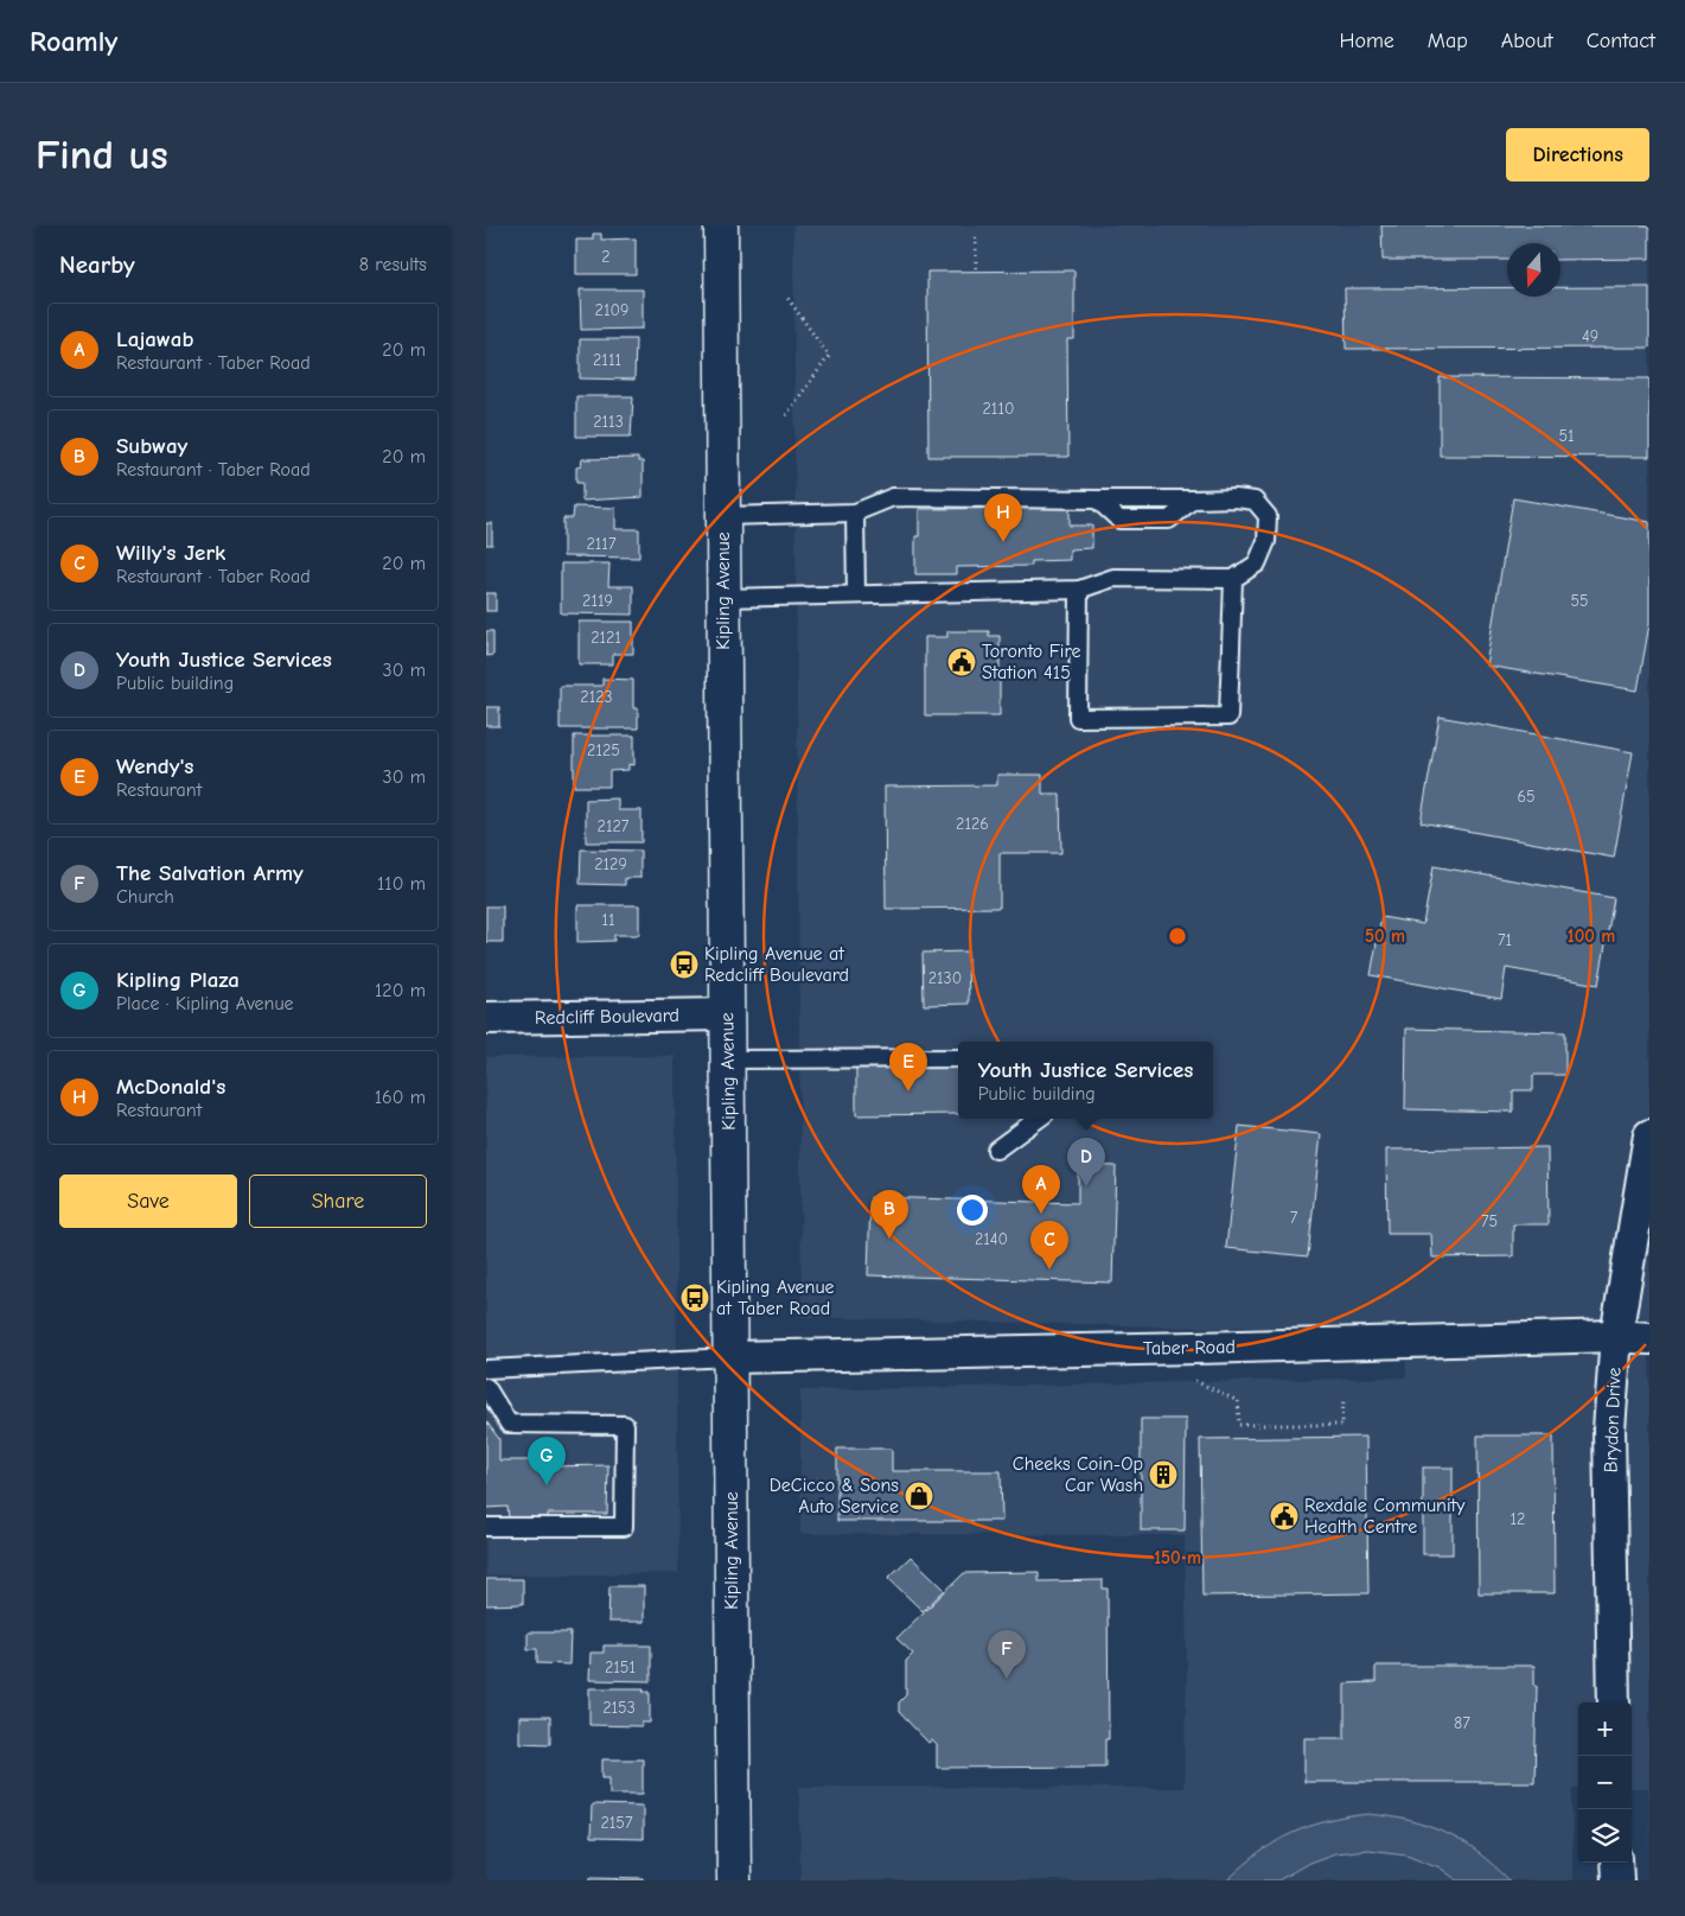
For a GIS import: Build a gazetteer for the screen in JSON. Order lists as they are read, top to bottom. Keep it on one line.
{"streets":{"main road":["Kipling Avenue"],"street":["Redcliff Boulevard","Taber Road","Brydon Drive"]},"crossings":[["Kipling Avenue","Redcliff Boulevard"],["Kipling Avenue","Taber Road"],["Taber Road","Brydon Drive"]],"places":{"public building":["Toronto Fire Station 415","Rexdale Community Health Centre"],"bus stop":["Kipling Avenue at Redcliff Boulevard","Kipling Avenue at Taber Road"],"building":["Cheeks Coin-Op Car Wash"],"shop":["DeCicco & Sons Auto Service"]},"house_numbers":["2","2109","49","2111","2110","2113","51","2117","2119","55","2121","2123","2125","65","2126","2127","2129","11","71","2130","7","75","2140","12","2151","2153","87","2157"],"north":"bottom","page":{"header":"Roamly","nav":["Home","Map","About","Contact"],"buttons":["Directions",["Save","Share"]],"title":"Find us","heading":["Nearby","8 results"],"list":[{"mark":"A","name":"Lajawab","note":"Restaurant · Taber Road","value":"20 m"},{"mark":"B","name":"Subway","note":"Restaurant · Taber Road","value":"20 m"},{"mark":"C","name":"Willy's Jerk","note":"Restaurant · Taber Road","value":"20 m"},{"mark":"D","name":"Youth Justice Services","note":"Public building","value":"30 m"},{"mark":"E","name":"Wendy's","note":"Restaurant","value":"30 m"},{"mark":"F","name":"The Salvation Army","note":"Church","value":"110 m"},{"mark":"G","name":"Kipling Plaza","note":"Place · Kipling Avenue","value":"120 m"},{"mark":"H","name":"McDonald's","note":"Restaurant","value":"160 m"}],"pins":["H","E","D","A","B","C","G","F"],"popup":["Youth Justice Services","Public building"],"map_buttons":["+","−"]},"rings":["50 m","100 m","150 m"]}
